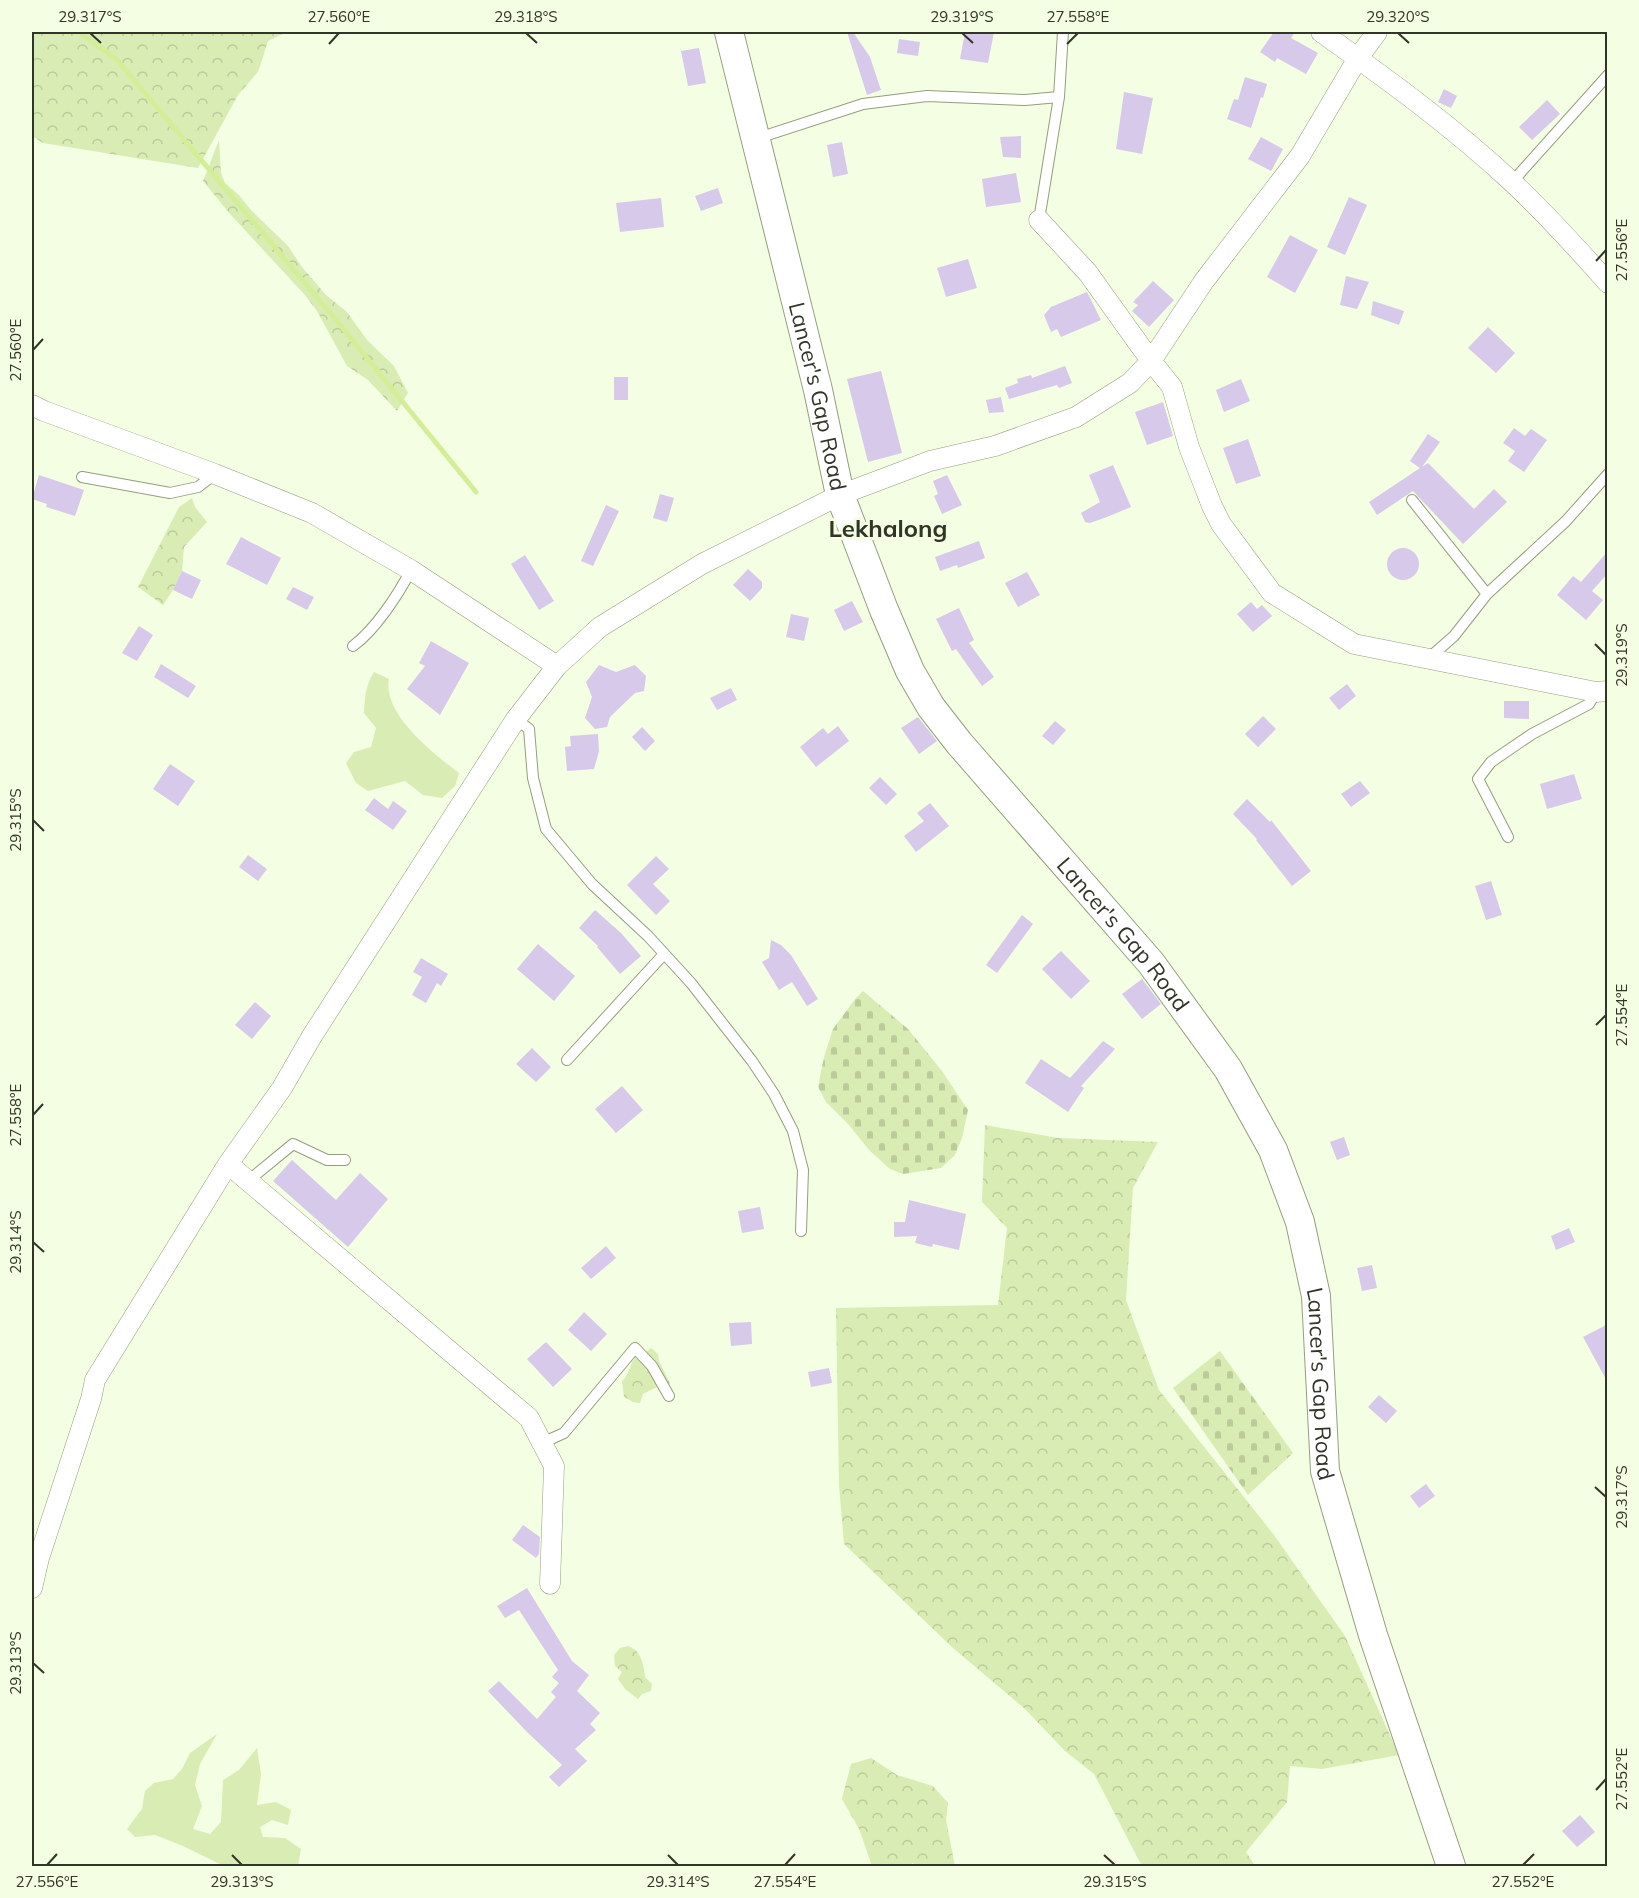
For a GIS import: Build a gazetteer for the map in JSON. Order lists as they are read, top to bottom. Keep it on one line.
{"streets":{"main road":["Lancer's Gap Road"]},"districts":["Lekhalong"],"coordinates":["29.317°S","27.560°E","29.318°S","29.319°S","27.558°E","29.320°S","27.556°E","29.315°S","27.554°E","29.314°S","29.313°S","27.552°E"]}
